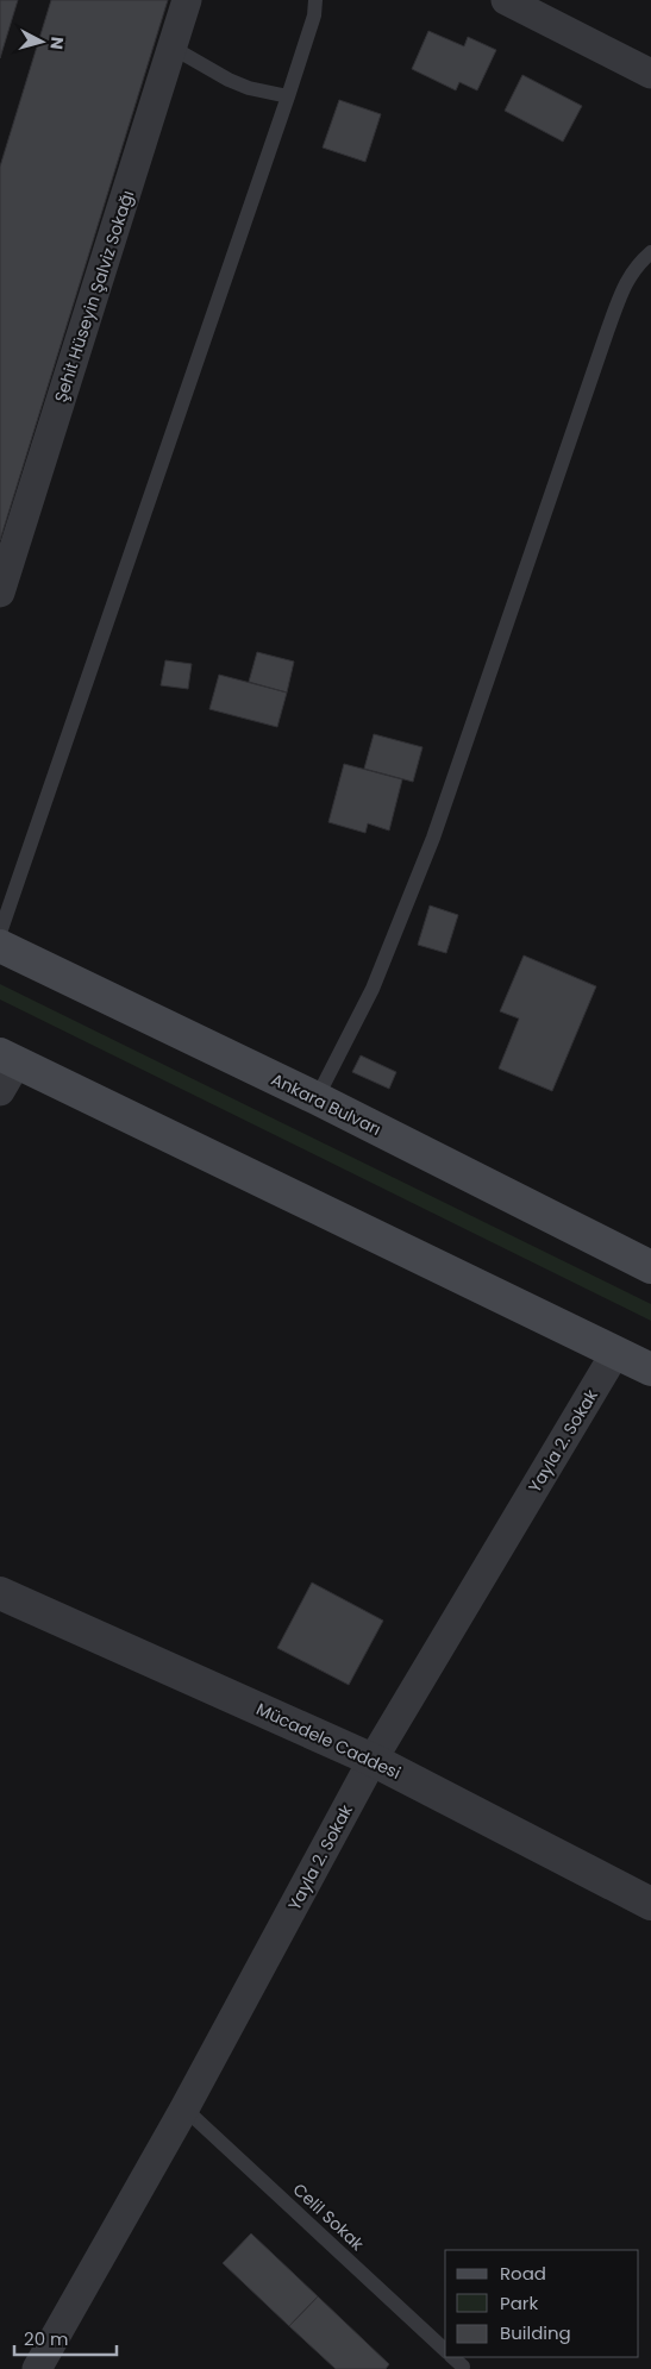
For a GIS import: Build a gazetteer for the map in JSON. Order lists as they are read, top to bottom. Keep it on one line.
{"streets":{"main road":["Ankara Bulvarı"],"street":["Şehit Hüseyin Şalviz Sokağı","Yayla 2. Sokak","Mücadele Caddesi"],"lane":["Celil Sokak"]},"crossings":[["Yayla 2. Sokak","Mücadele Caddesi"],["Yayla 2. Sokak","Celil Sokak"]],"legend":["Road","Park","Building"],"scale_bar":"20 m","north":"right"}
